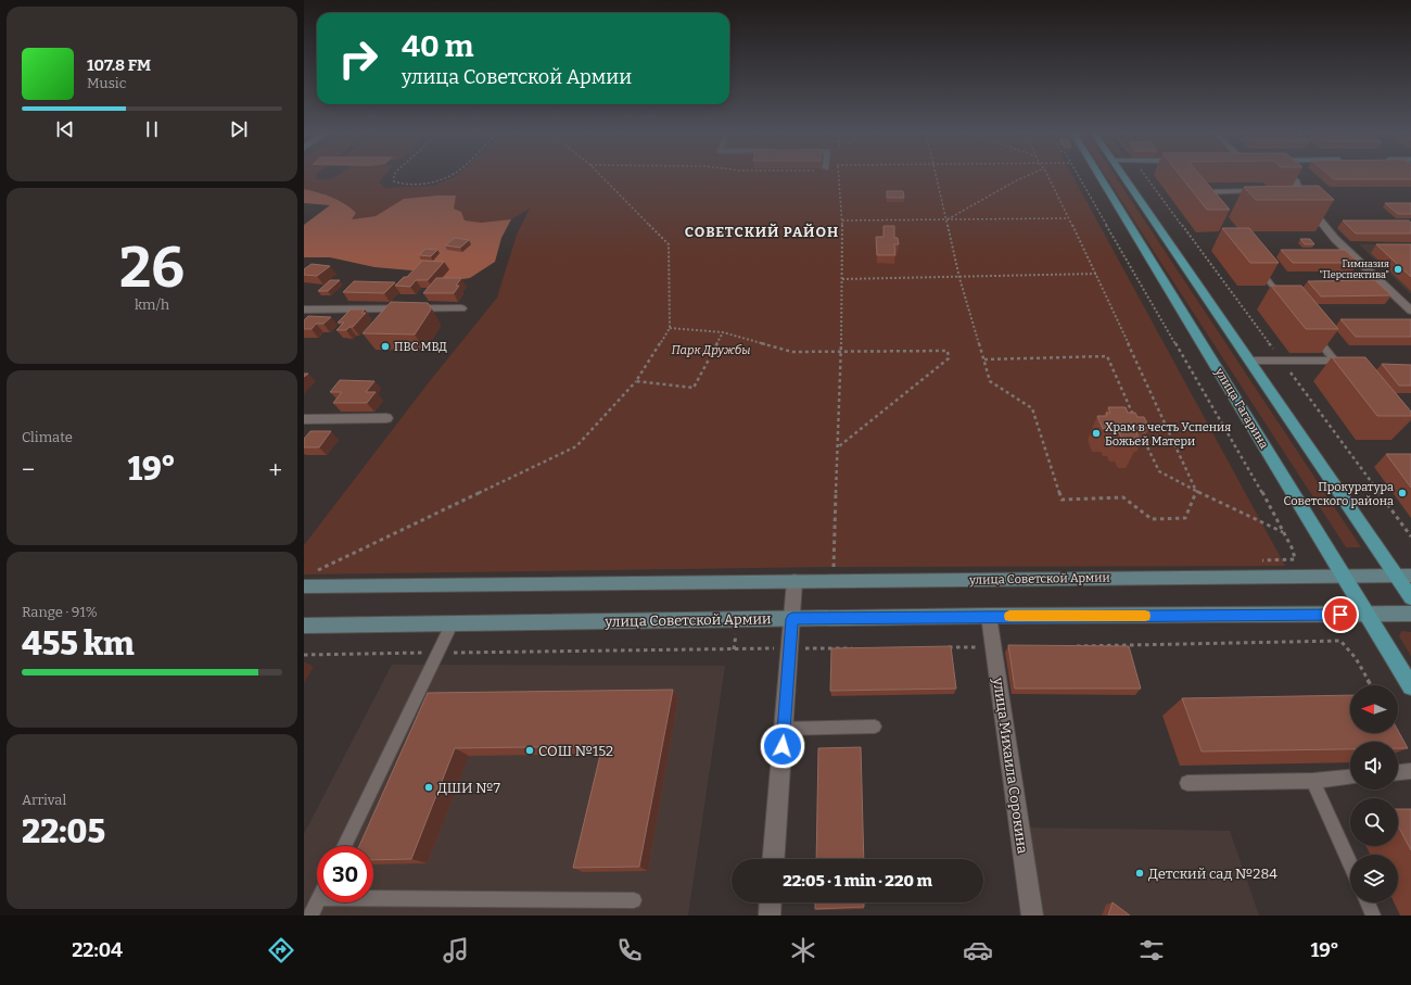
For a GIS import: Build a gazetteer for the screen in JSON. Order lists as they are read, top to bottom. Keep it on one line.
{"streets":{"main road":["улица Гагарина","улица Советской Армии"],"street":["улица Михаила Сорокина"]},"crossings":[["улица Гагарина","улица Советской Армии"],["улица Советской Армии","улица Михаила Сорокина"]],"districts":["СОВЕТСКИЙ РАЙОН"],"parks":["Парк Дружбы"],"places":["Гимназия \"Перспектива\"","ПВС МВД","Храм в честь Успения Божьей Матери","Прокуратура Советского района","СОШ №152","ДШИ №7","Детский сад №284"],"north":"left","page":{"turn":["40 m","улица Советской Армии"],"song":["107.8 FM","Music"],"tile":[["26","km/h"],"Climate",["Range · 91%","455 km"],["Arrival","22:05"]],"heat":["−","19°","+"],"limit":"30","trip":"22:05 · 1 min · 220 m","tabs":["22:04","19°"]}}
